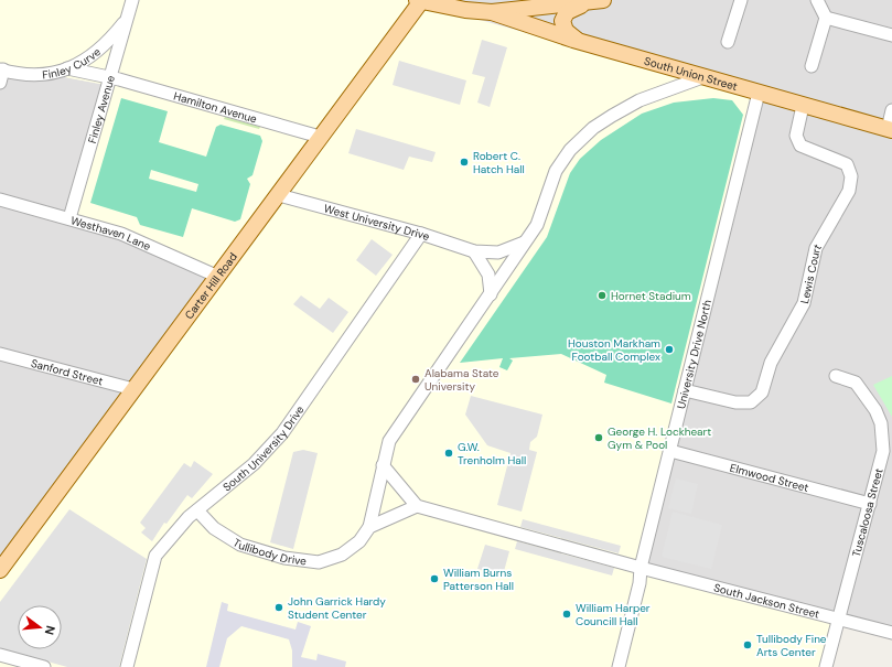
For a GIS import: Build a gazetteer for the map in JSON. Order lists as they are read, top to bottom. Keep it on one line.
{"streets":{"main road":["South Union Street","Carter Hill Road"],"street":["Finley Curve","Hamilton Avenue","Finley Avenue","West University Drive","Westhaven Lane","Lewis Court","University Drive North","Sanford Street","South University Drive","Elmwood Street","Tuscaloosa Street","Tullibody Drive","South Jackson Street"]},"crossings":[["Finley Curve","Hamilton Avenue"],["Finley Curve","Finley Avenue"],["South Union Street","Lewis Court"],["South Union Street","University Drive North"],["Hamilton Avenue","Finley Avenue"],["Hamilton Avenue","Carter Hill Road"],["Finley Avenue","Westhaven Lane"],["West University Drive","Carter Hill Road"],["West University Drive","South University Drive"],["Westhaven Lane","Carter Hill Road"],["Lewis Court","University Drive North"],["Carter Hill Road","Sanford Street"],["University Drive North","Elmwood Street"],["University Drive North","South Jackson Street"],["South University Drive","Tullibody Drive"],["Elmwood Street","Tuscaloosa Street"],["Tuscaloosa Street","South Jackson Street"]],"places":["Robert C. Hatch Hall","Hornet Stadium","Houston Markham Football Complex","Alabama State University","George H. Lockheart Gym & Pool","G.W. Trenholm Hall","William Burns Patterson Hall","John Garrick Hardy Student Center","William Harper Councill Hall","Tullibody Fine Arts Center"],"north":"right"}
